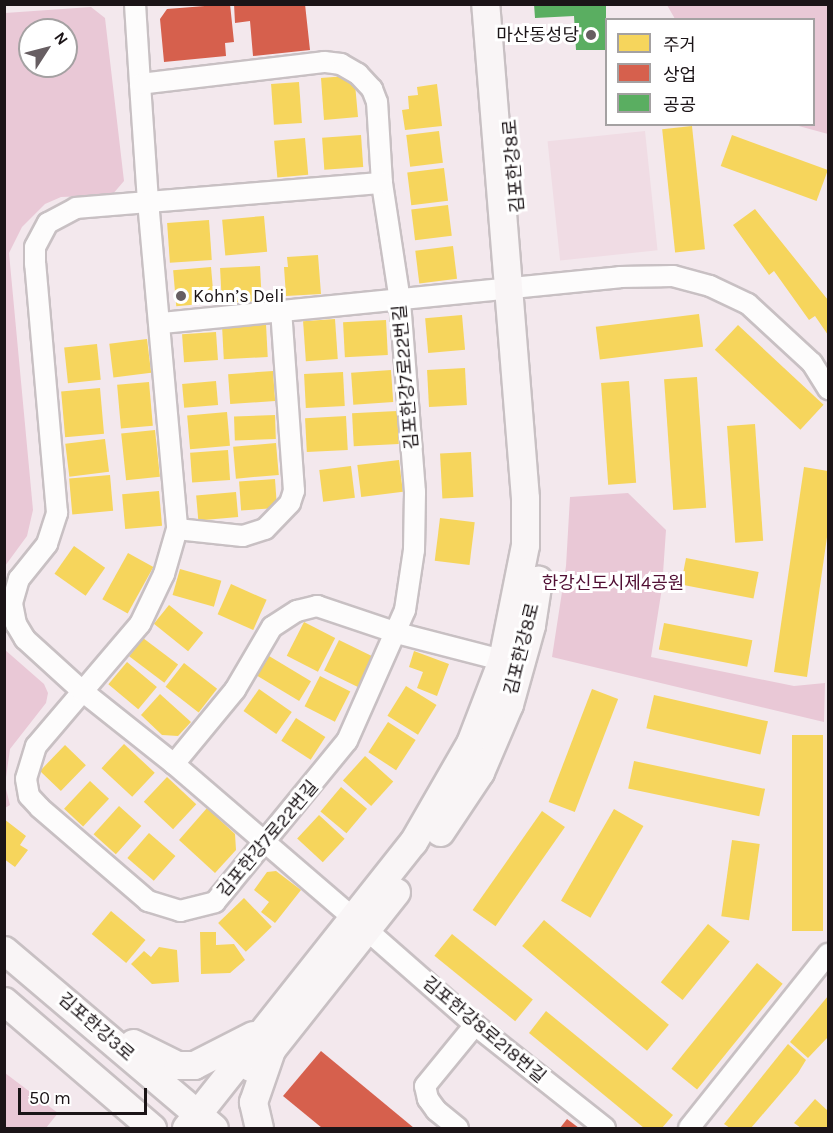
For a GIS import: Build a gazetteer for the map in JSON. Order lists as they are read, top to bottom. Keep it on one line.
{"streets":{"street":["김포한강8로","김포한강7로22번길","김포한강3로","김포한강8로218번길"]},"crossings":[["김포한강8로","김포한강3로"],["김포한강8로","김포한강8로218번길"],["김포한강7로22번길","김포한강8로218번길"]],"parks":["한강신도시제4공원"],"places":["마산동성당","Kohn’s Deli"],"legend":["주거","상업","공공"],"scale_bar":"50 m","north":"top right"}
